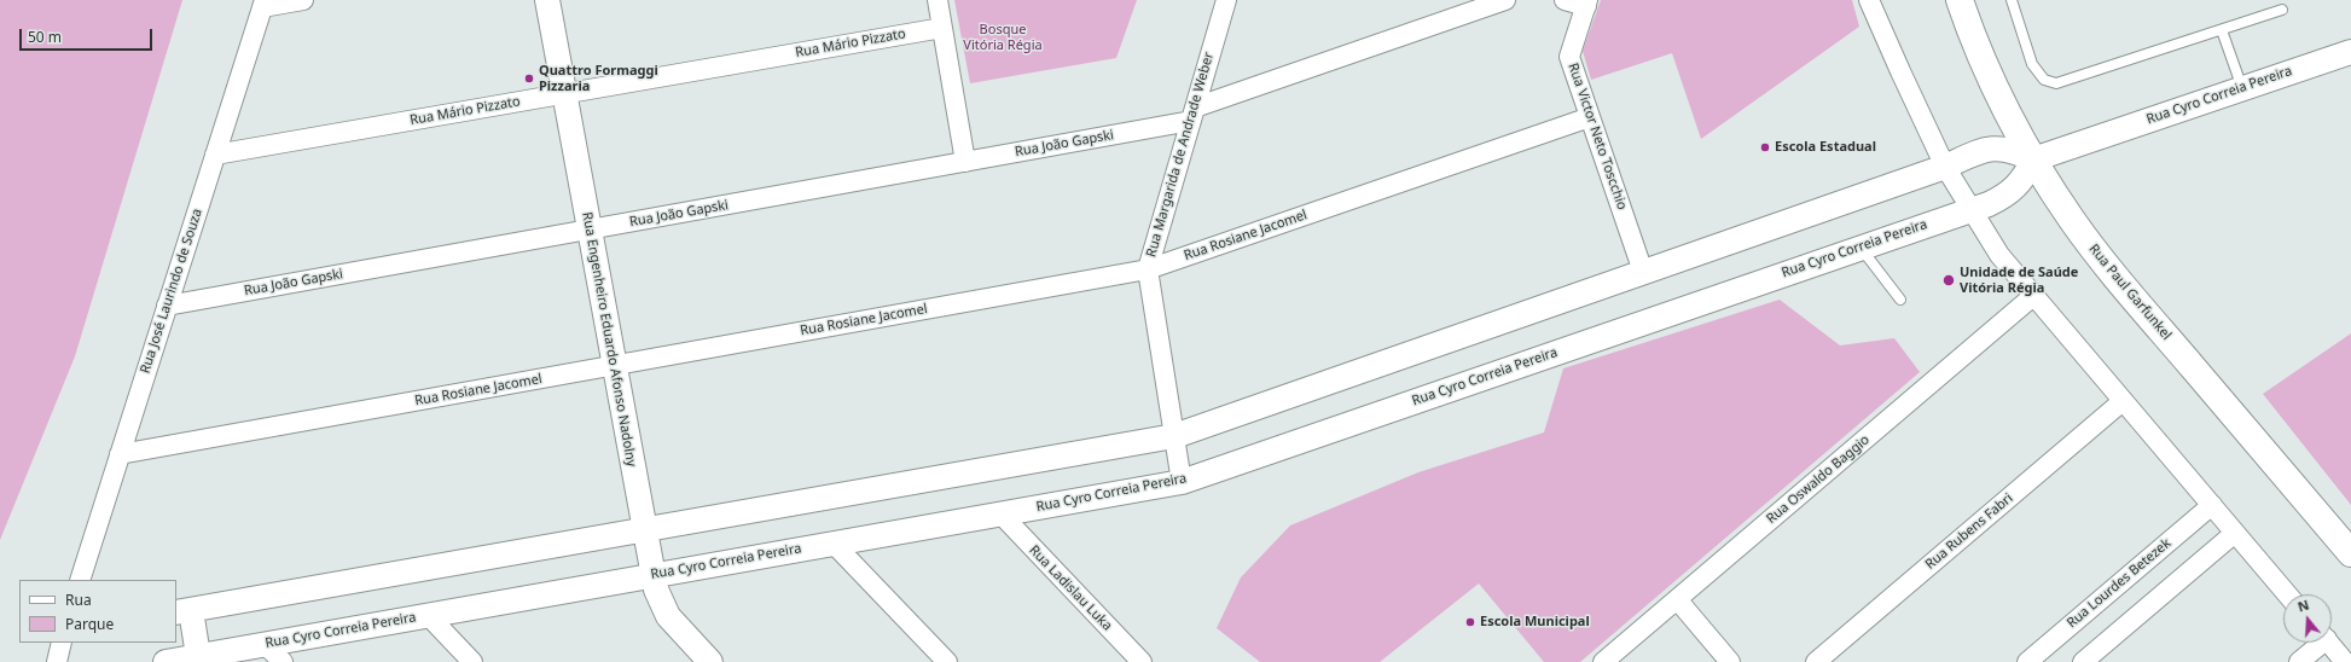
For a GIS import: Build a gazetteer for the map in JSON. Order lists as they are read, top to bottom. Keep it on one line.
{"streets":{"main road":["Rua Paul Garfunkel"],"street":["Rua Mário Pizzato","Rua Cyro Correia Pereira","Rua Victor Neto Toscchio","Rua João Gapski","Rua Margarida de Andrade Weber","Rua Rosiane Jacomel","Rua José Laurindo de Souza","Rua Engenheiro Eduardo Afonso Nadolny","Rua Oswaldo Baggio","Rua Rubens Fabri","Rua Lourdes Betezek","Rua Ladislau Luka"]},"crossings":[["Rua Mário Pizzato","Rua José Laurindo de Souza"],["Rua Mário Pizzato","Rua Engenheiro Eduardo Afonso Nadolny"],["Rua Cyro Correia Pereira","Rua Margarida de Andrade Weber"],["Rua Cyro Correia Pereira","Rua Paul Garfunkel"],["Rua Cyro Correia Pereira","Rua Engenheiro Eduardo Afonso Nadolny"],["Rua Cyro Correia Pereira","Rua Ladislau Luka"],["Rua Victor Neto Toscchio","Rua Rosiane Jacomel"],["Rua João Gapski","Rua Margarida de Andrade Weber"],["Rua João Gapski","Rua José Laurindo de Souza"],["Rua João Gapski","Rua Engenheiro Eduardo Afonso Nadolny"],["Rua Margarida de Andrade Weber","Rua Rosiane Jacomel"],["Rua Rosiane Jacomel","Rua José Laurindo de Souza"],["Rua Rosiane Jacomel","Rua Engenheiro Eduardo Afonso Nadolny"]],"parks":["Bosque Vitória Régia"],"places":["Quattro Formaggi Pizzaria","Escola Estadual","Unidade de Saúde Vitória Régia","Escola Municipal"],"legend":["Rua","Parque"],"scale_bar":"50 m","north":"top"}
